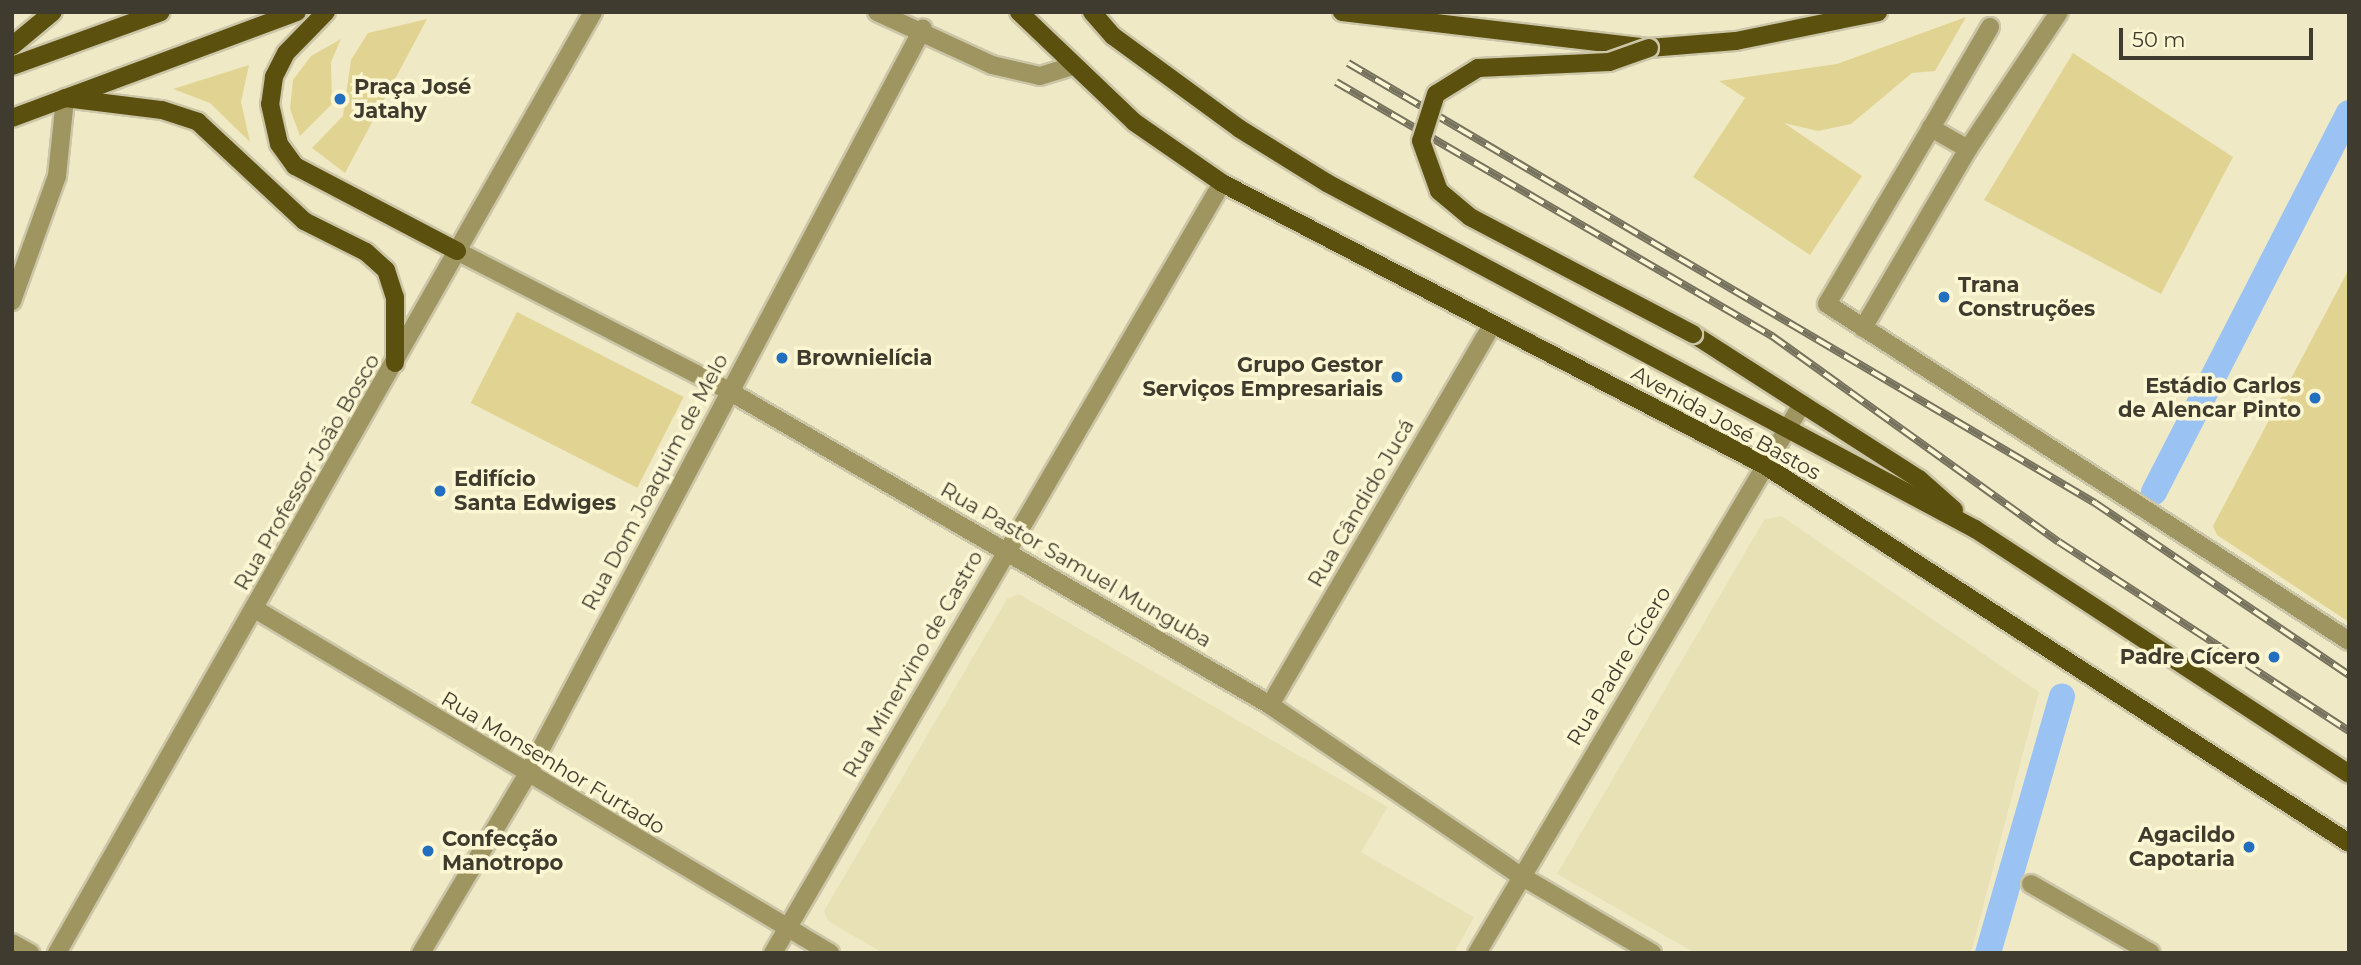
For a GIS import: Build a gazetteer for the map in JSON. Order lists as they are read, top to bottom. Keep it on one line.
{"streets":{"main road":["Avenida José Bastos"],"street":["Rua Professor João Bosco","Rua Dom Joaquim de Melo","Rua Cândido Jucá","Rua Pastor Samuel Munguba","Rua Minervino de Castro","Rua Padre Cícero","Rua Monsenhor Furtado"]},"crossings":[["Avenida José Bastos","Rua Cândido Jucá"],["Avenida José Bastos","Rua Minervino de Castro"],["Avenida José Bastos","Rua Padre Cícero"],["Rua Professor João Bosco","Rua Pastor Samuel Munguba"],["Rua Professor João Bosco","Rua Monsenhor Furtado"],["Rua Dom Joaquim de Melo","Rua Pastor Samuel Munguba"],["Rua Dom Joaquim de Melo","Rua Monsenhor Furtado"],["Rua Cândido Jucá","Rua Pastor Samuel Munguba"],["Rua Pastor Samuel Munguba","Rua Minervino de Castro"],["Rua Pastor Samuel Munguba","Rua Padre Cícero"],["Rua Minervino de Castro","Rua Monsenhor Furtado"]],"places":["Praça José Jatahy","Trana Construções","Brownielícia","Grupo Gestor Serviços Empresariais","Estádio Carlos de Alencar Pinto","Edifício Santa Edwiges","Padre Cícero","Agacildo Capotaria","Confecção Manotropo"],"scale_bar":"50 m"}
